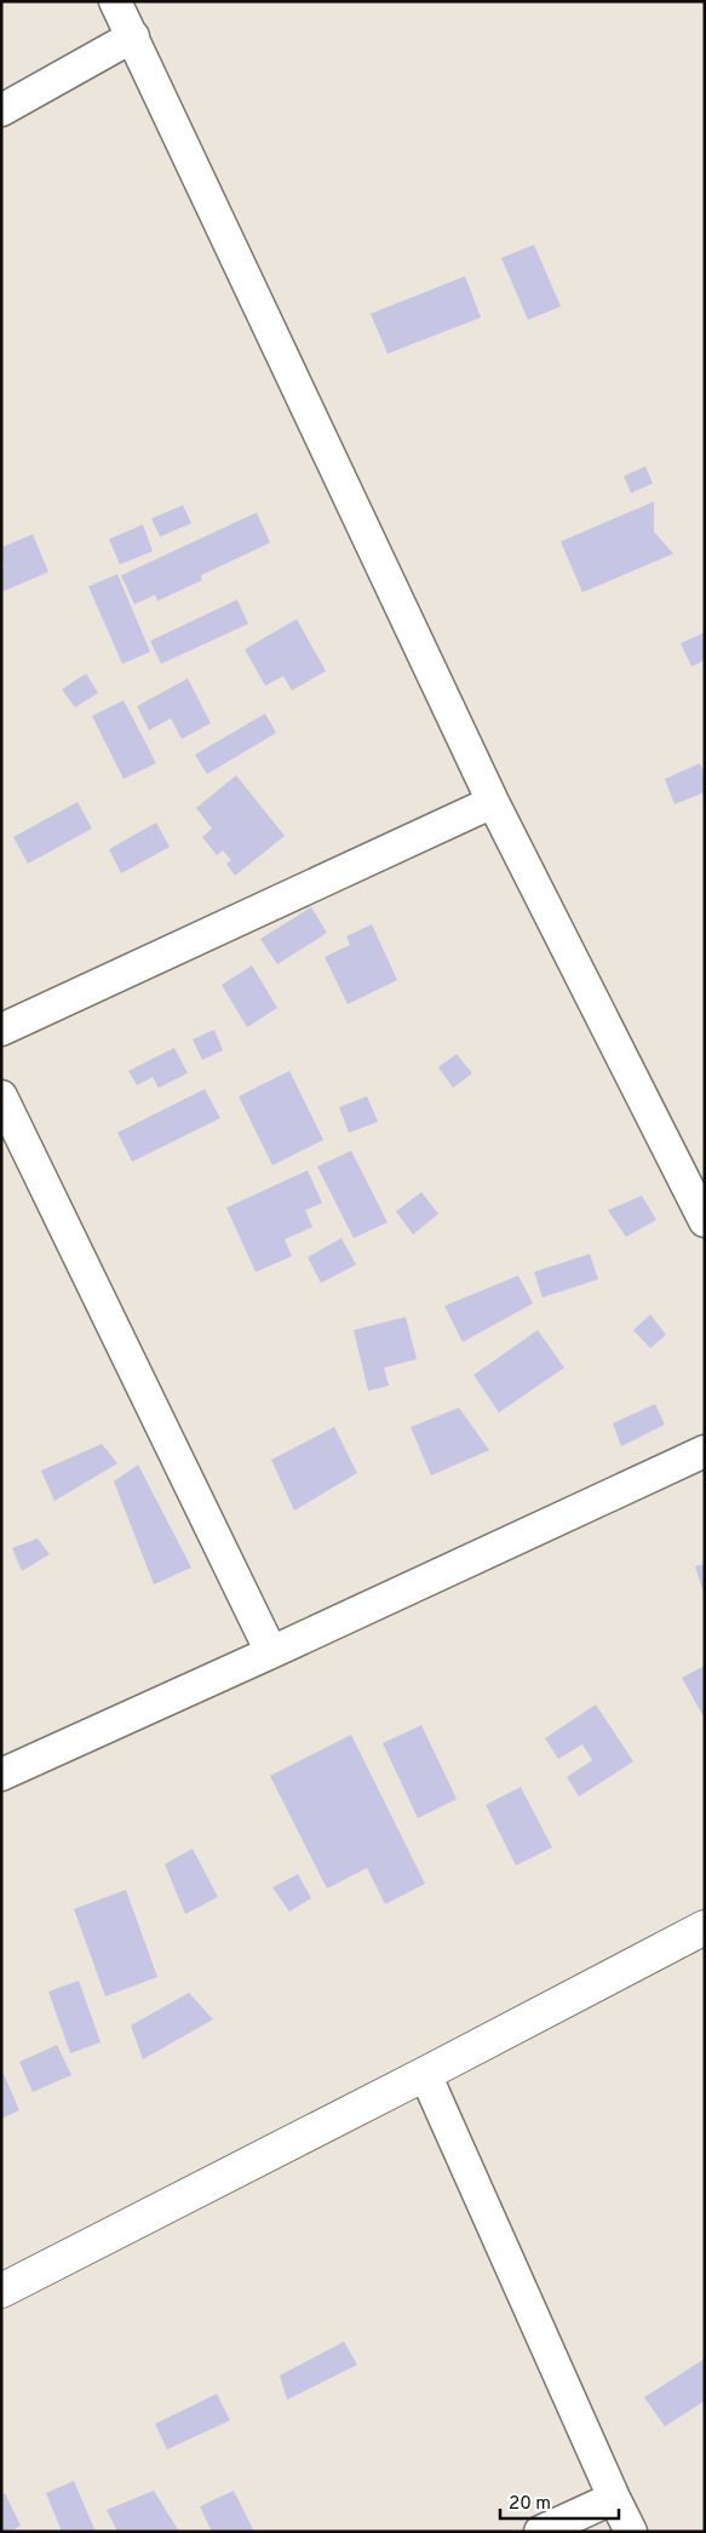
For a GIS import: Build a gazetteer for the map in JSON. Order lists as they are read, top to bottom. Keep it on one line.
{"scale_bar":"20 m"}
